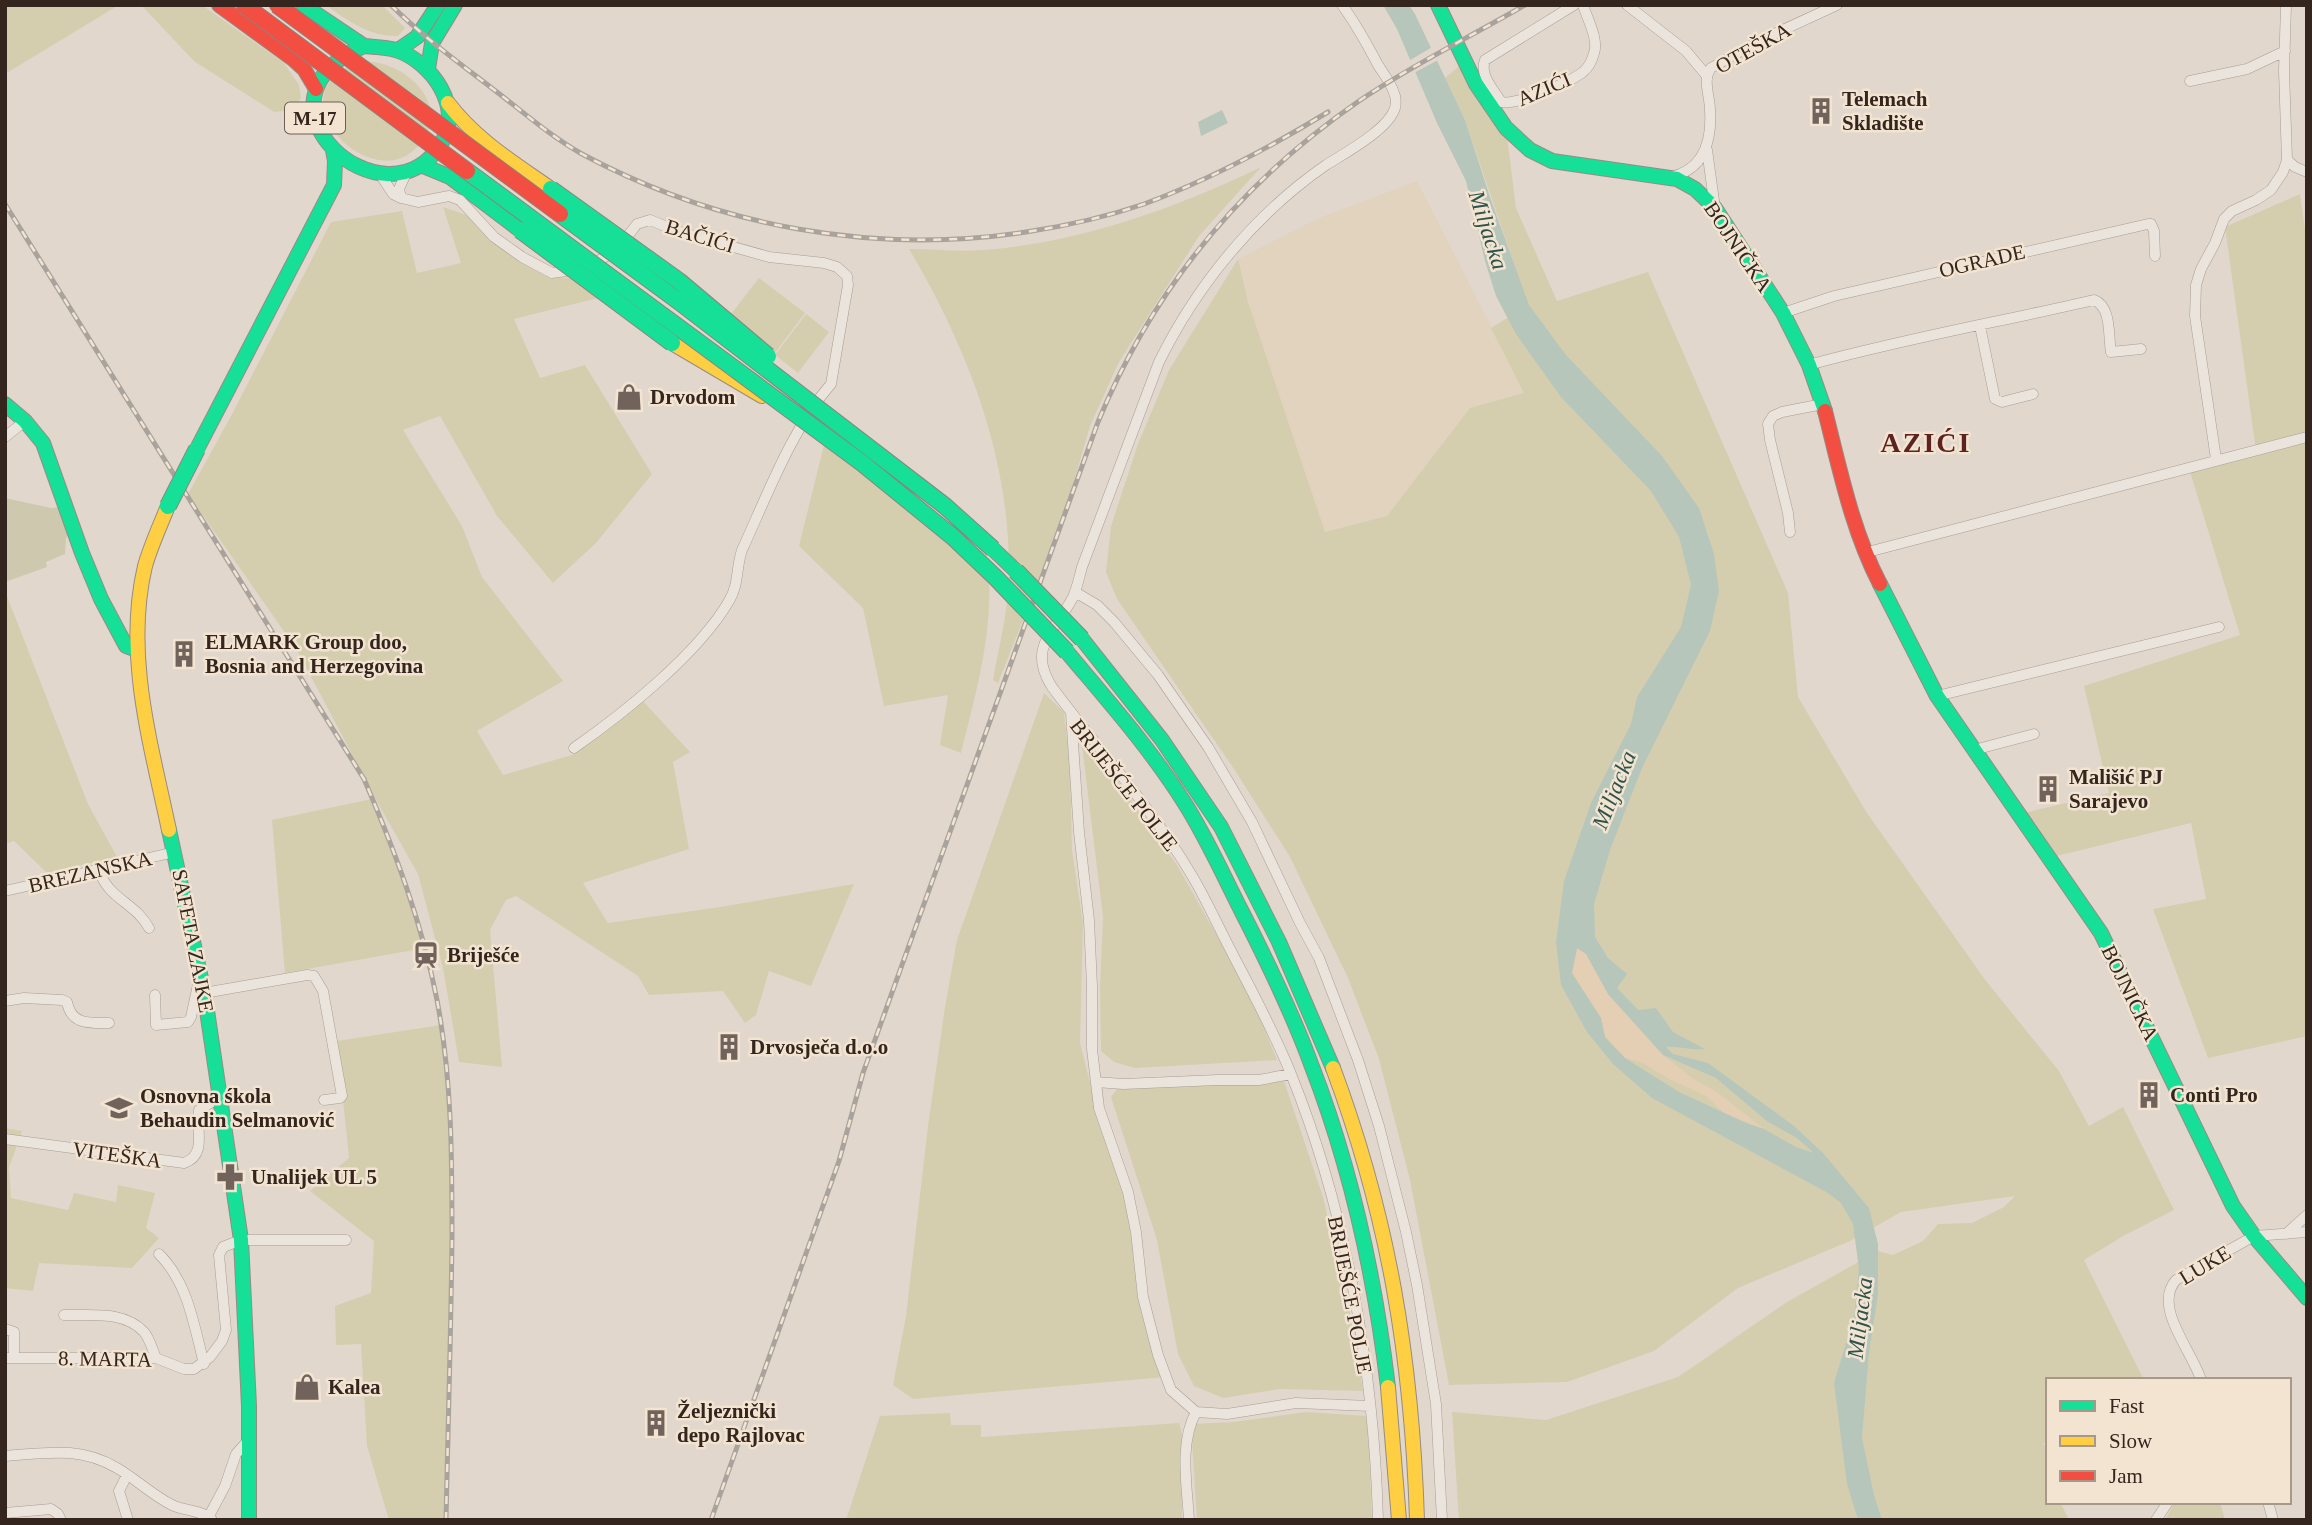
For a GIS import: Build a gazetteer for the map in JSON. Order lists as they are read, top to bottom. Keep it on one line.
{"streets":{"main road":["M-17","BOJNIČKA","SAFETA ZAJKE"],"street":["OTEŠKA","AZIĆI","BAČIĆI","OGRADE","BRIJEŠĆE POLJE","BREZANSKA","VITEŠKA","LUKE","8. MARTA"]},"crossings":[["M-17","SAFETA ZAJKE"],["BOJNIČKA","OGRADE"],["BOJNIČKA","LUKE"],["BREZANSKA","SAFETA ZAJKE"],["SAFETA ZAJKE","VITEŠKA"]],"districts":["AZIĆI"],"water":["Miljacka"],"places":{"building":["Telemach Skladište","ELMARK Group doo, Bosnia and Herzegovina","Mališić PJ Sarajevo","Drvosječa d.o.o","Conti Pro","Željeznički depo Rajlovac"],"shop":["Drvodom","Kalea"],"station":["Briješće"],"school or university":["Osnovna śkola Behaudin Selmanović"],"pharmacy":["Unalijek UL 5"]},"legend":["Fast","Slow","Jam"]}
